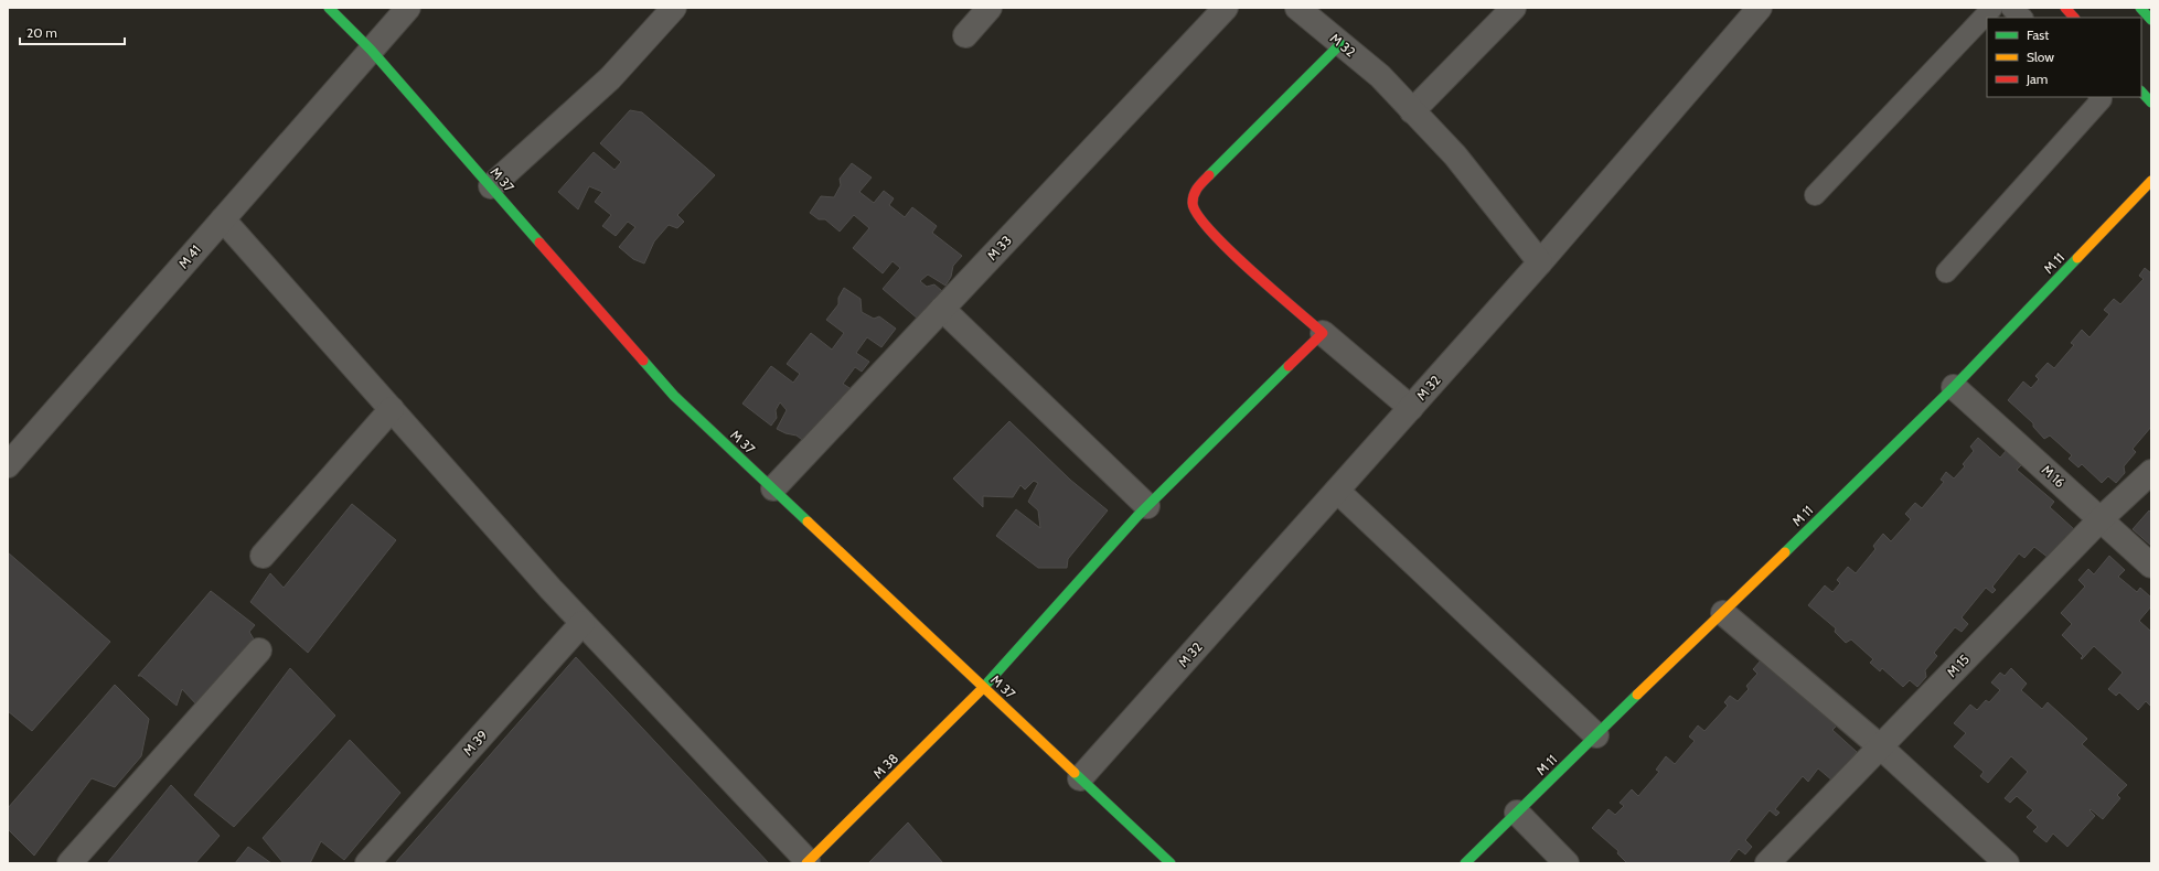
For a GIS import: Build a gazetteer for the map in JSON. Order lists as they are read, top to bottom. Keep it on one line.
{"streets":{"street":["M 32","M 37","M 33","M 41","M 11","M 16","M 15","M 39","M 38"]},"crossings":[["M 32","M 37"],["M 37","M 33"],["M 37","M 41"],["M 37","M 38"],["M 11","M 16"],["M 16","M 15"]],"legend":["Fast","Slow","Jam"],"scale_bar":"20 m"}
